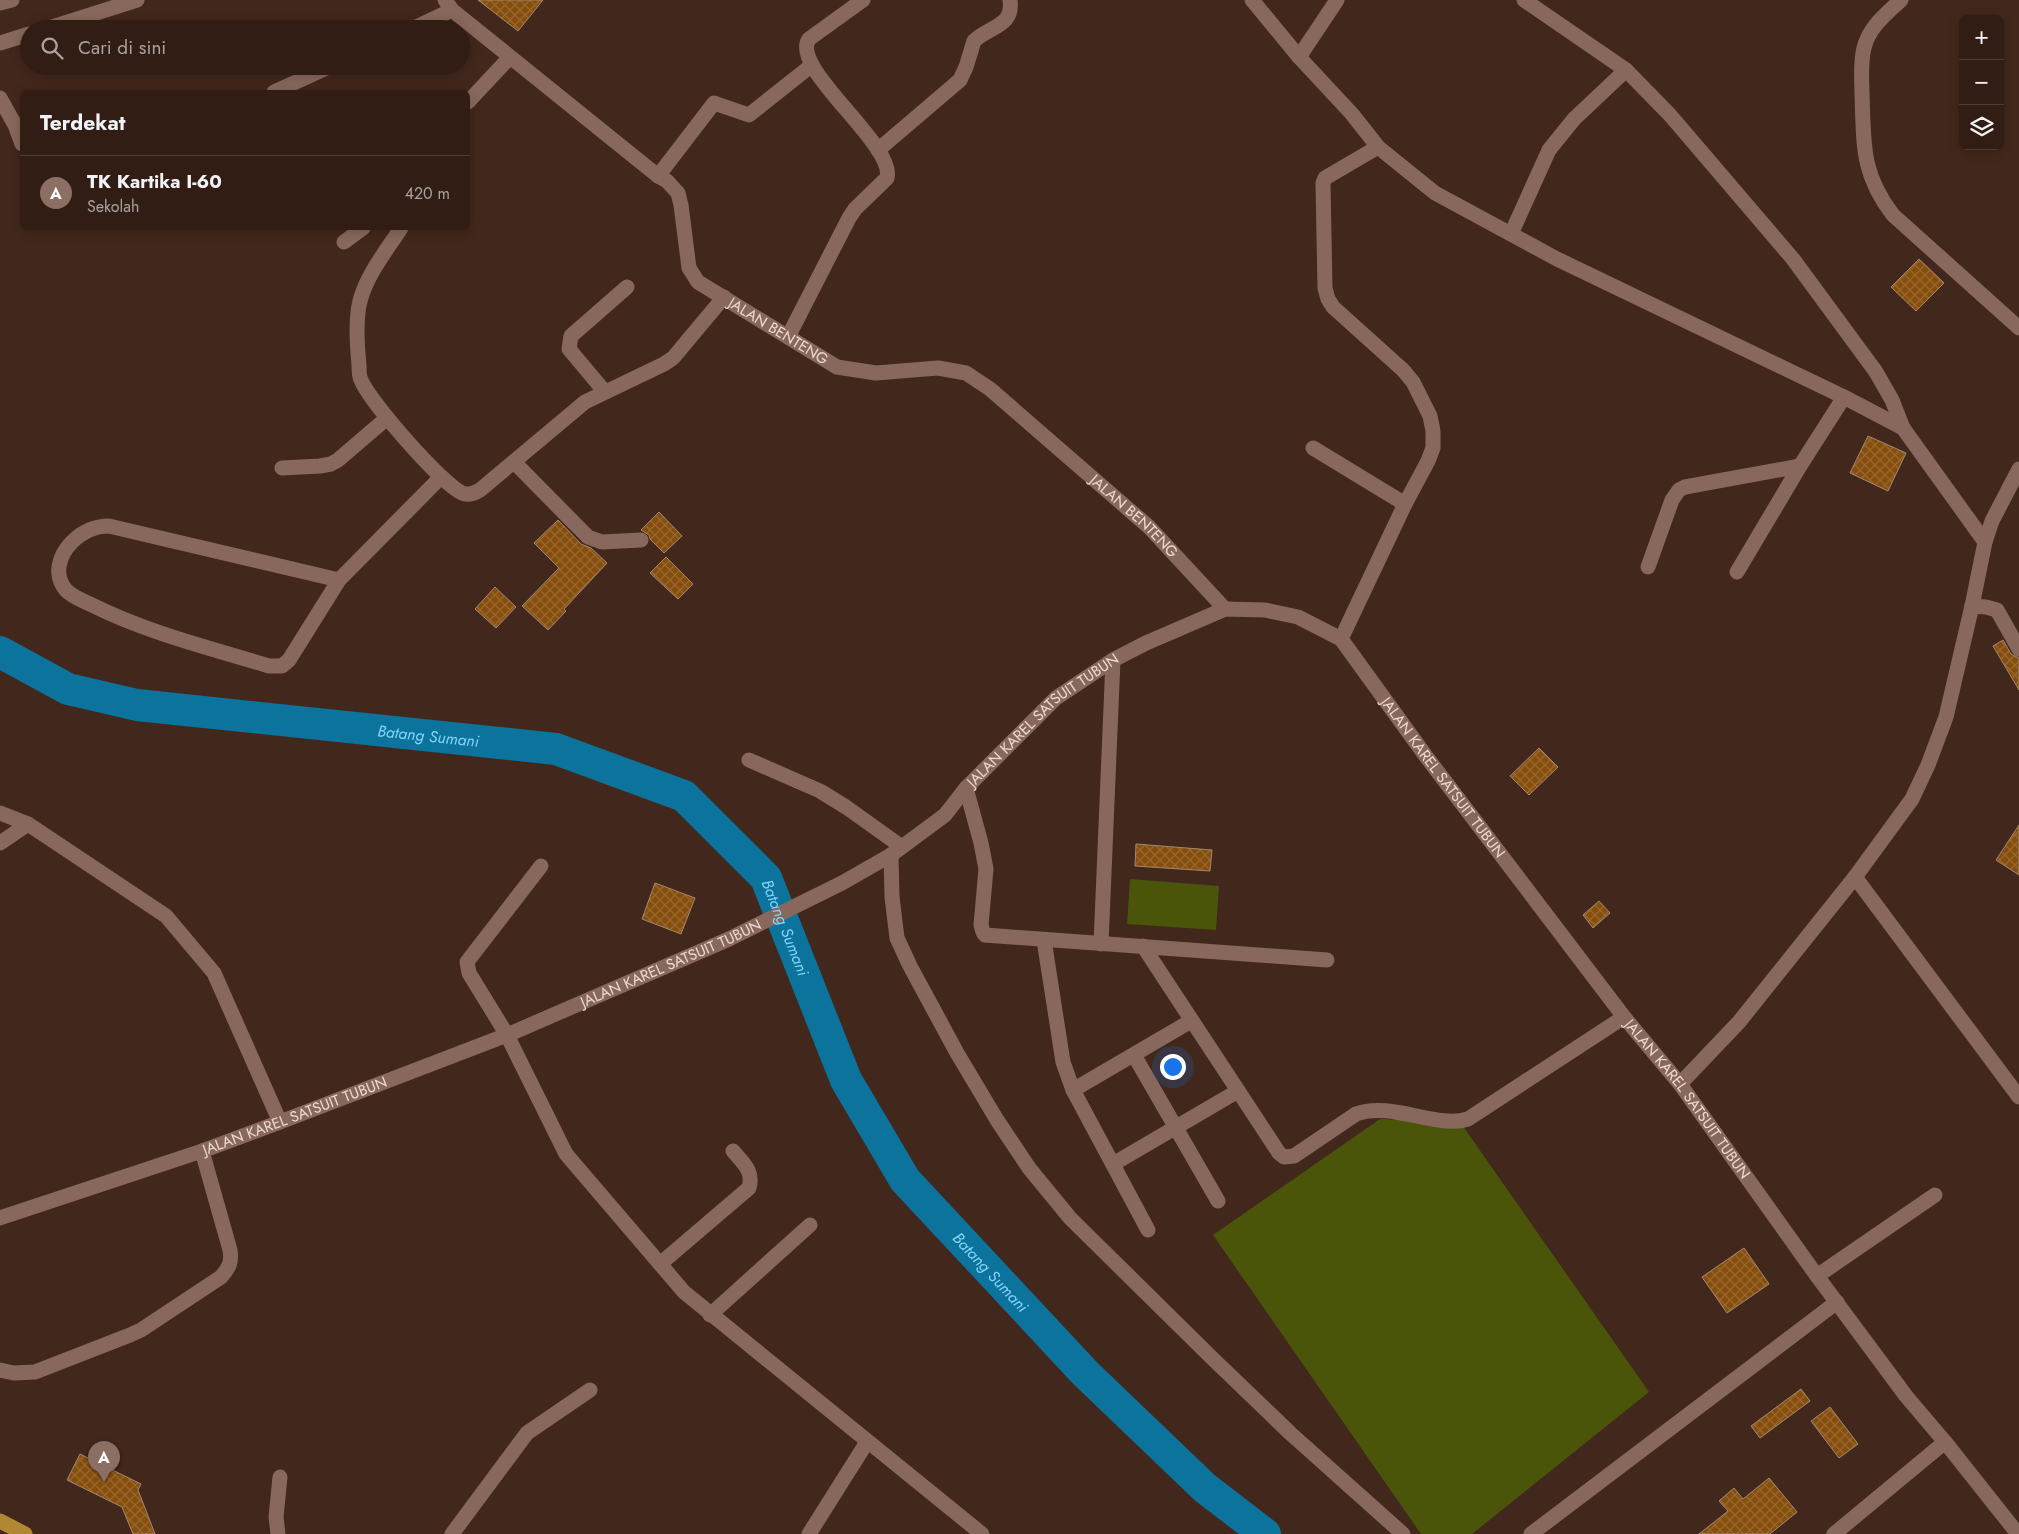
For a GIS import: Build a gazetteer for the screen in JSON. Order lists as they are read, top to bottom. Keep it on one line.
{"streets":{"street":["JALAN BENTENG","JALAN KAREL SATSUIT TUBUN"]},"crossings":[["JALAN BENTENG","JALAN KAREL SATSUIT TUBUN"]],"water":["Batang Sumani"],"page":{"map_buttons":["+","−"],"search":"Cari di sini","heading":"Terdekat","list":[{"mark":"A","name":"TK Kartika I-60","note":"Sekolah","value":"420 m"}],"pins":"A"}}
